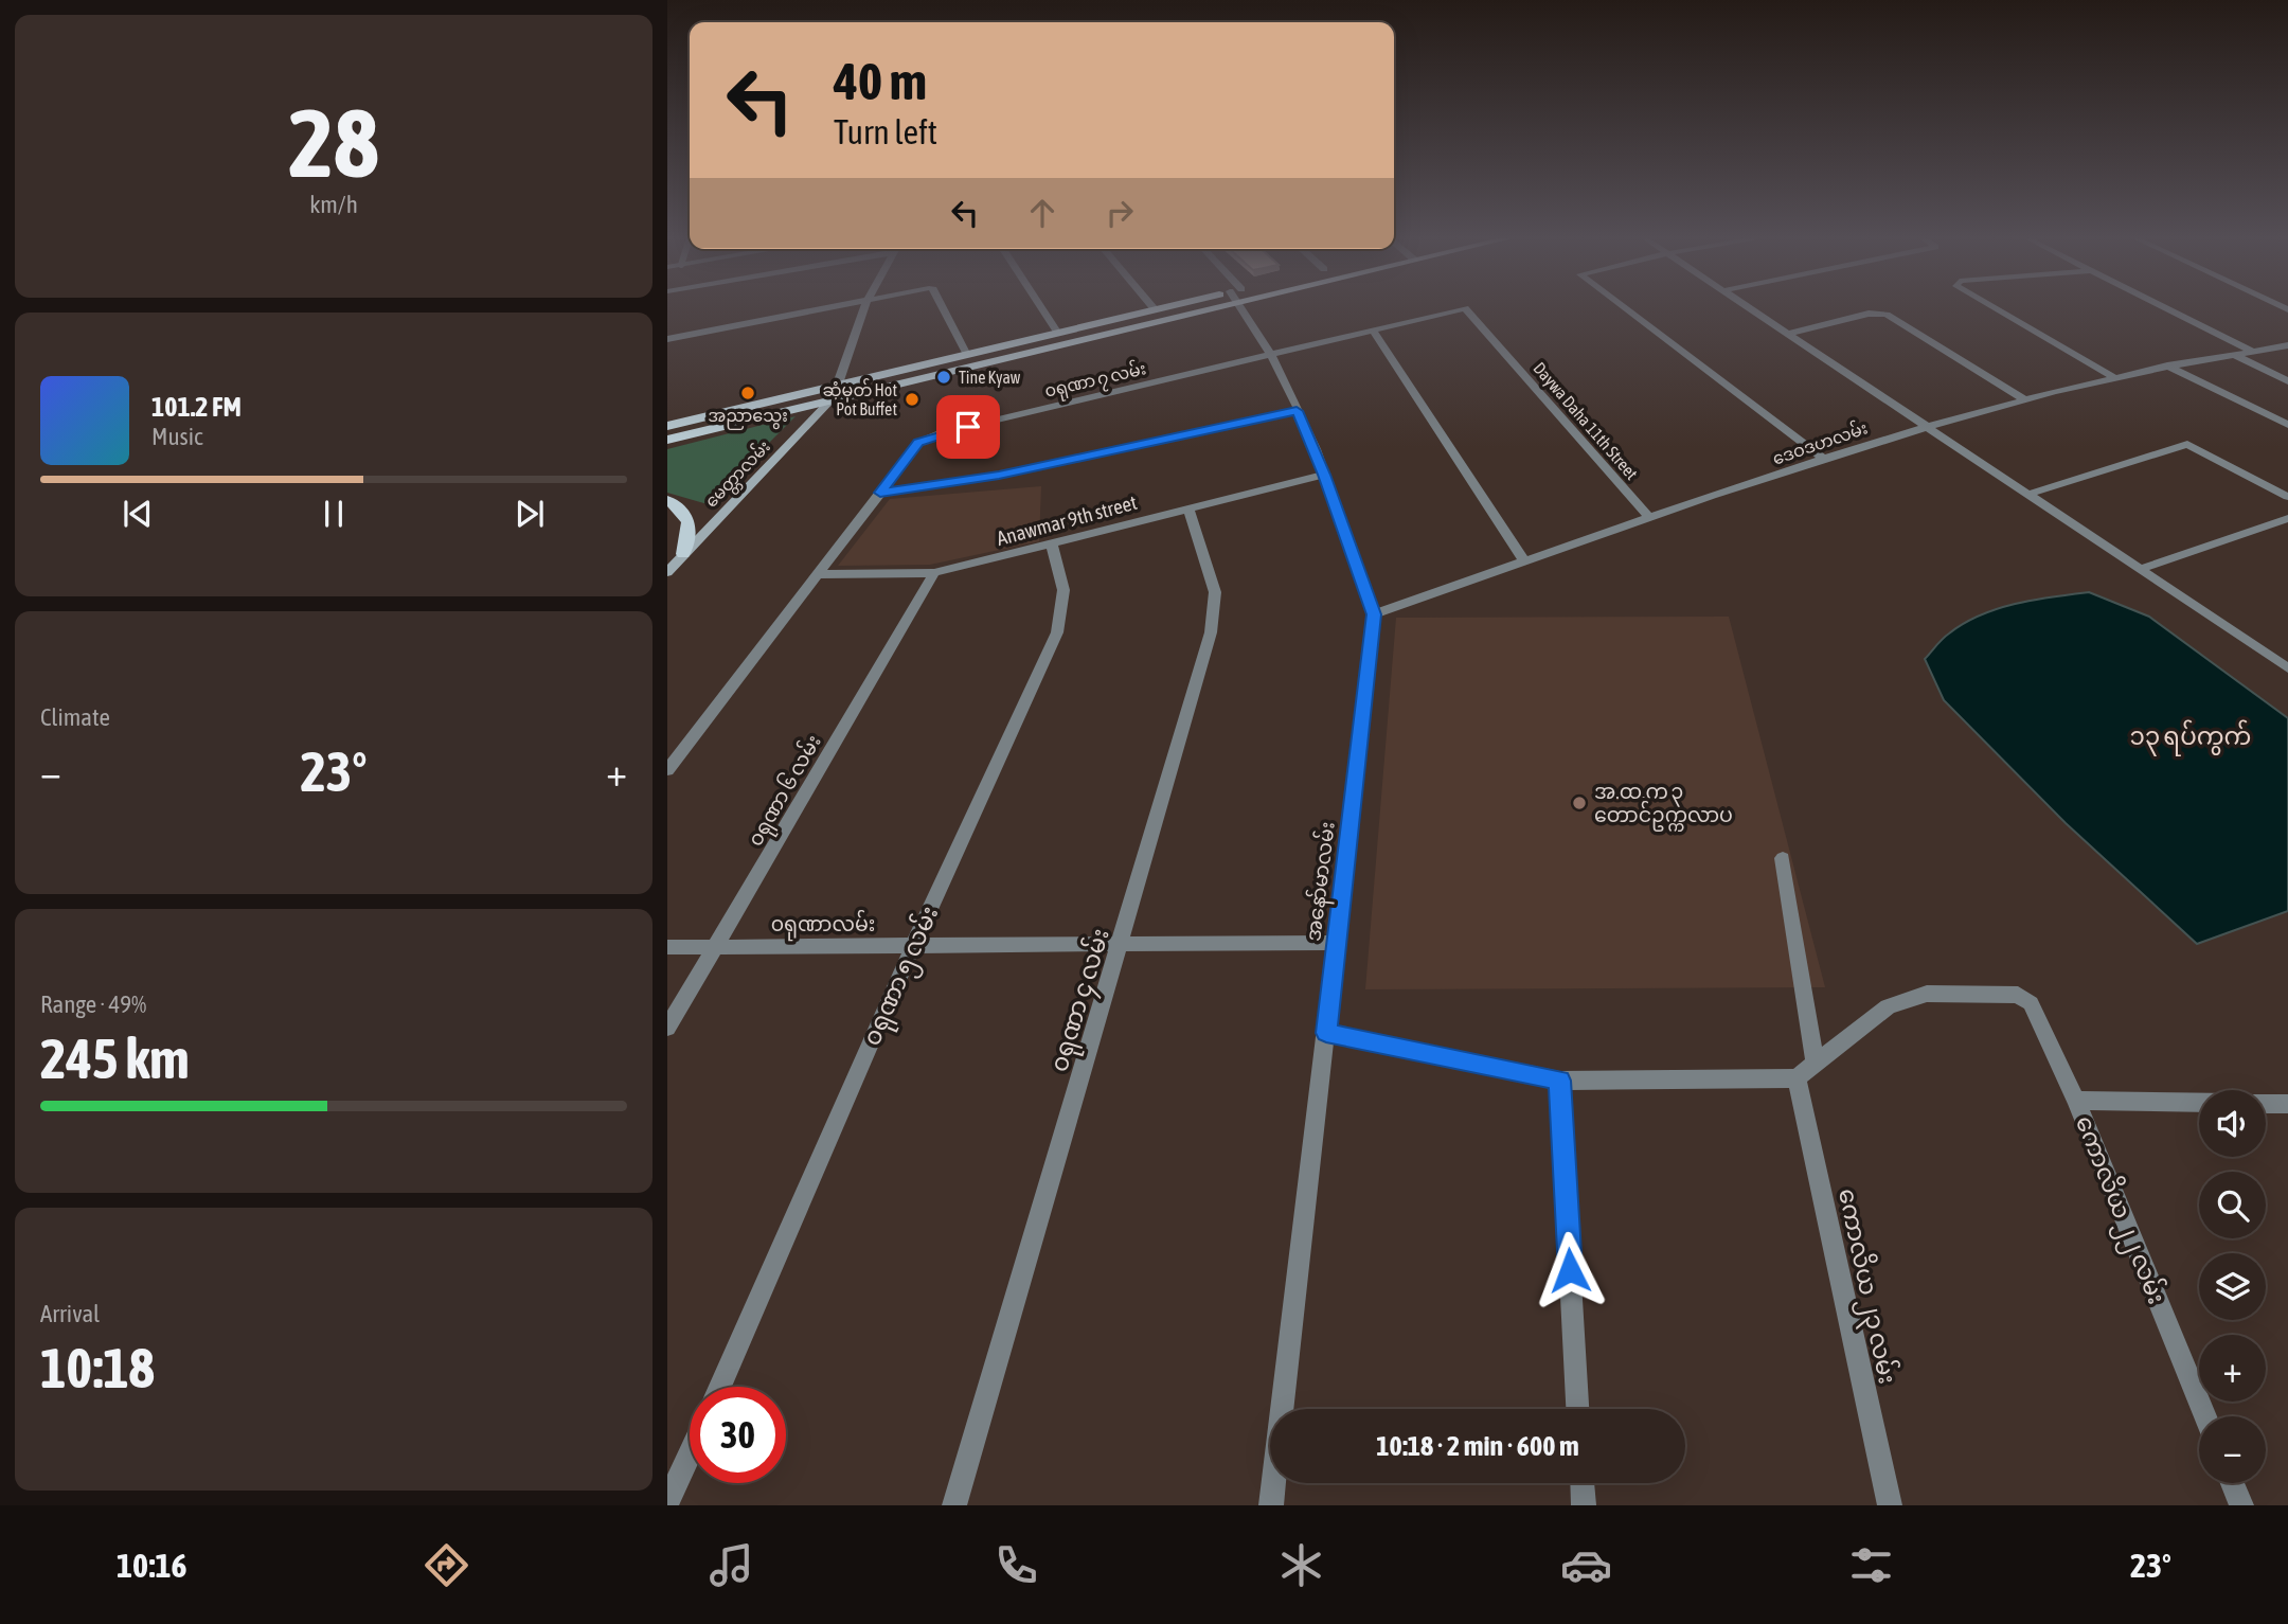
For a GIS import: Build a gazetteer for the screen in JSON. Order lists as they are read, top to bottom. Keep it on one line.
{"streets":{"main road":["မေတ္တာလမ်း"],"street":["၀ရုဏာ ၇ လမ်း","Daywa Daha 11th Street","ဒေဝဒဟလမ်း","Anawmar 9th street","၀ရုဏာ ၆ လမ်း","အနော်မာလမ်း","၀ရုဏာလမ်း","၀ရုဏာ ၅ လမ်း","၀ရုဏာ ၄ လမ်း","ကောလိယ ၂၂ လမ်း","ကောလိယ ၂၃ လမ်း"]},"crossings":[["၀ရုဏာ ၇ လမ်း","Daywa Daha 11th Street"],["၀ရုဏာ ၇ လမ်း","Anawmar 9th street"],["၀ရုဏာ ၇ လမ်း","အနော်မာလမ်း"],["Daywa Daha 11th Street","ဒေဝဒဟလမ်း"],["ဒေဝဒဟလမ်း","အနော်မာလမ်း"],["Anawmar 9th street","၀ရုဏာ ၆ လမ်း"],["Anawmar 9th street","အနော်မာလမ်း"],["Anawmar 9th street","၀ရုဏာ ၅ လမ်း"],["Anawmar 9th street","၀ရုဏာ ၄ လမ်း"],["၀ရုဏာ ၆ လမ်း","၀ရုဏာလမ်း"],["အနော်မာလမ်း","၀ရုဏာလမ်း"],["၀ရုဏာလမ်း","၀ရုဏာ ၅ လမ်း"],["၀ရုဏာလမ်း","၀ရုဏာ ၄ လမ်း"]],"districts":["၁၃ ရပ်ကွက်"],"places":["Tine Kyaw","အညာသွေး","ဆုံမှတ် Hot Pot Buffet","အ.ထ.က ၃ တောင်ဥက္ကလာပ"],"page":{"tile":[["28","km/h"],"Climate",["Range · 49%","245 km"],["Arrival","10:18"]],"turn":["40 m","Turn left"],"song":["101.2 FM","Music"],"heat":["−","23°","+"],"map_buttons":["+","−"],"limit":"30","trip":"10:18 · 2 min · 600 m","tabs":["10:16","23°"]}}
